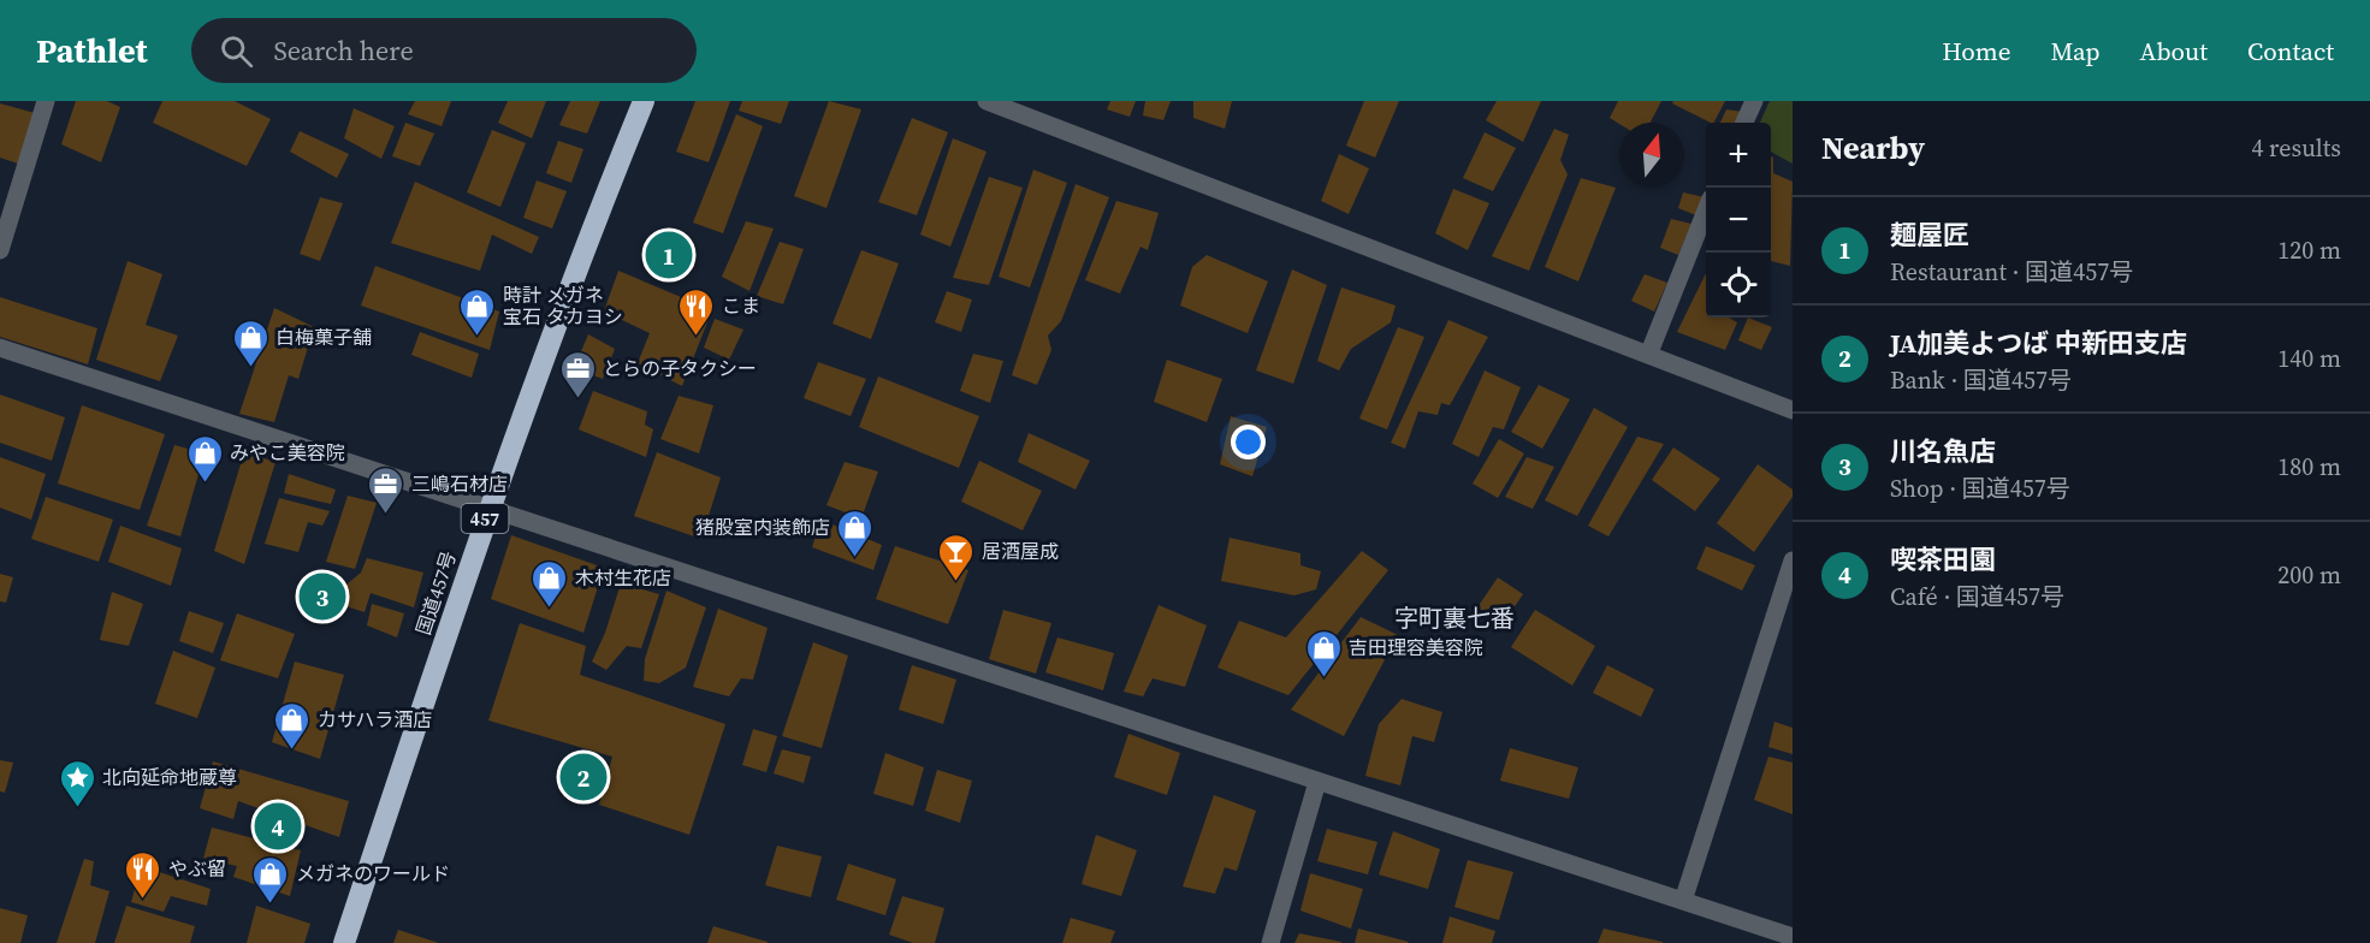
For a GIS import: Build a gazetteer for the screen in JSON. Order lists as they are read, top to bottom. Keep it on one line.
{"streets":{"highway":["457","国道457号"]},"districts":["字町裏七番"],"places":{"shop":["時計 メガネ 宝石 タカヨシ","白梅菓子舗","みやこ美容院","猪股室内装飾店","木村生花店","吉田理容美容院","カサハラ酒店","メガネのワールド"],"restaurant":["こま","やぶ留"],"office":["とらの子タクシー","三嶋石材店"],"bar":["居酒屋成"],"place":["北向延命地蔵尊"]},"north":"top","page":{"header":"Pathlet","search":"Search here","nav":["Home","Map","About","Contact"],"heading":["Nearby","4 results"],"map_buttons":["+","−"],"list":[{"mark":"1","name":"麺屋匠","note":"Restaurant · 国道457号","value":"120 m"},{"mark":"2","name":"JA加美よつば 中新田支店","note":"Bank · 国道457号","value":"140 m"},{"mark":"3","name":"川名魚店","note":"Shop · 国道457号","value":"180 m"},{"mark":"4","name":"喫茶田園","note":"Café · 国道457号","value":"200 m"}],"pins":["1","3","2","4"]}}
